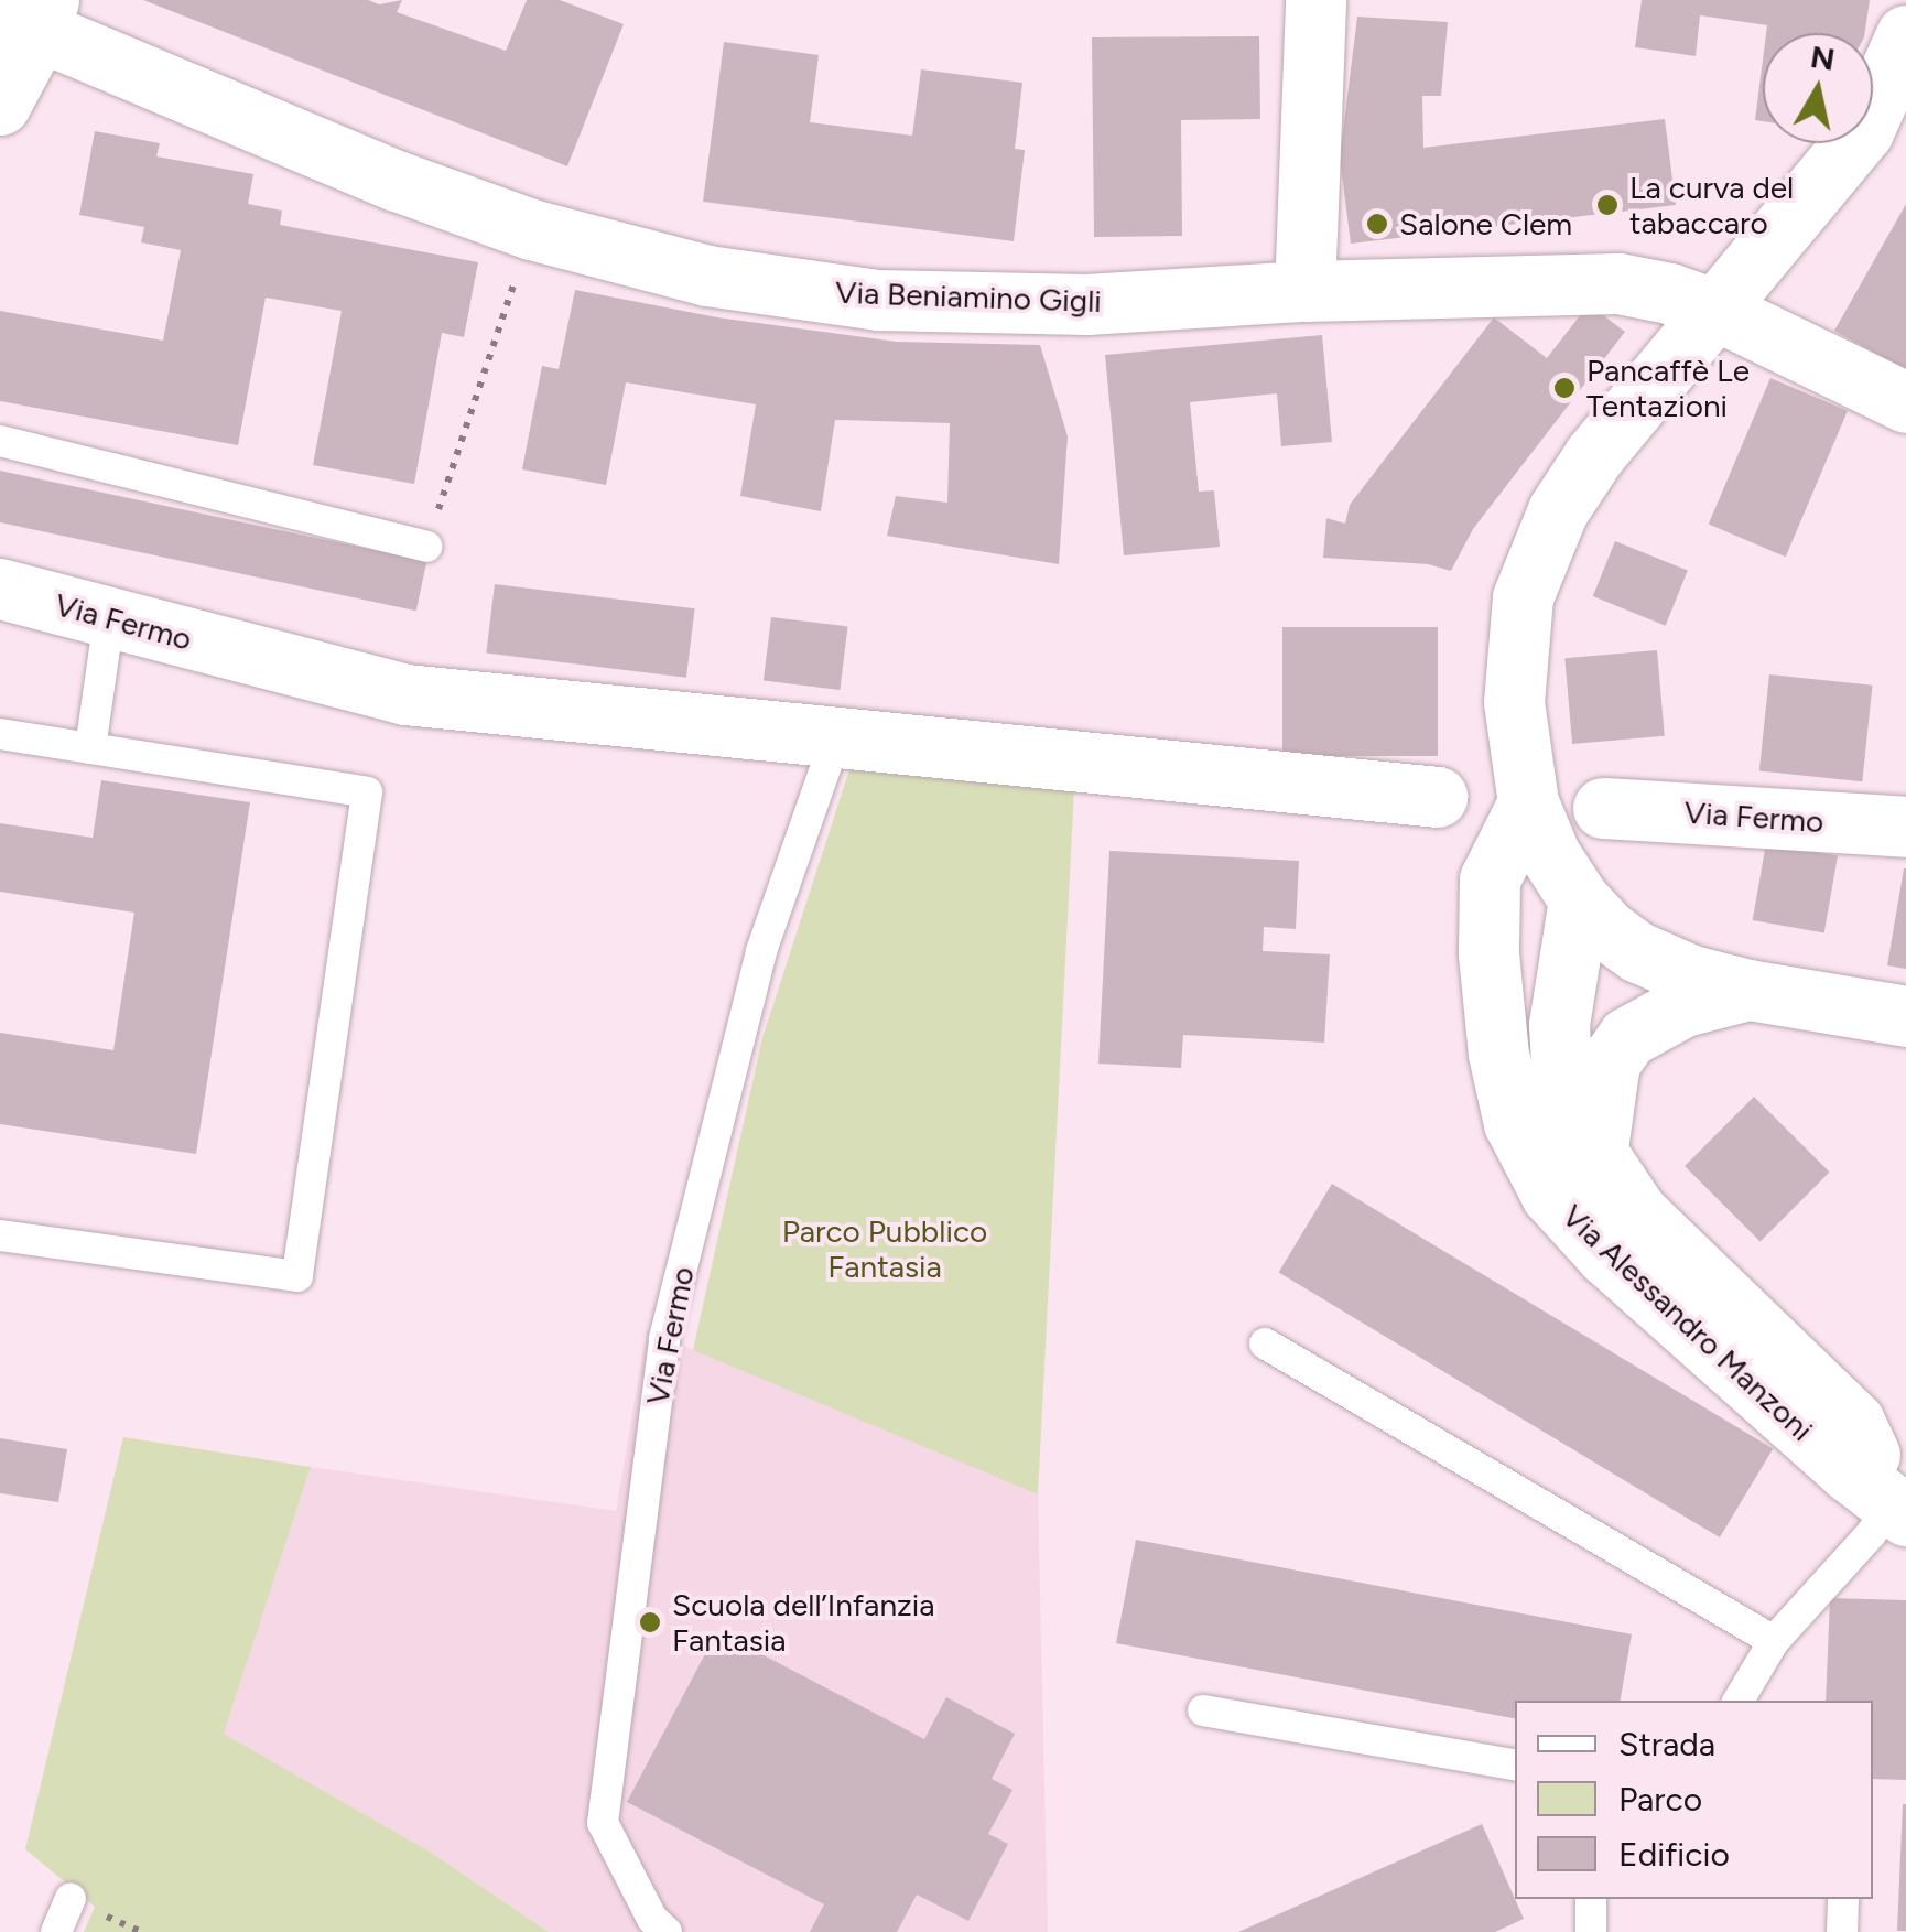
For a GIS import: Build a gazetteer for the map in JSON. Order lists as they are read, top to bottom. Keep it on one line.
{"streets":{"street":["Via Beniamino Gigli","Via Fermo","Via Alessandro Manzoni"]},"parks":["Parco Pubblico Fantasia"],"places":["La curva del tabaccaro","Salone Clem","Pancaffè Le Tentazioni","Scuola dell’Infanzia Fantasia"],"legend":["Strada","Parco","Edificio"],"north":"top"}
